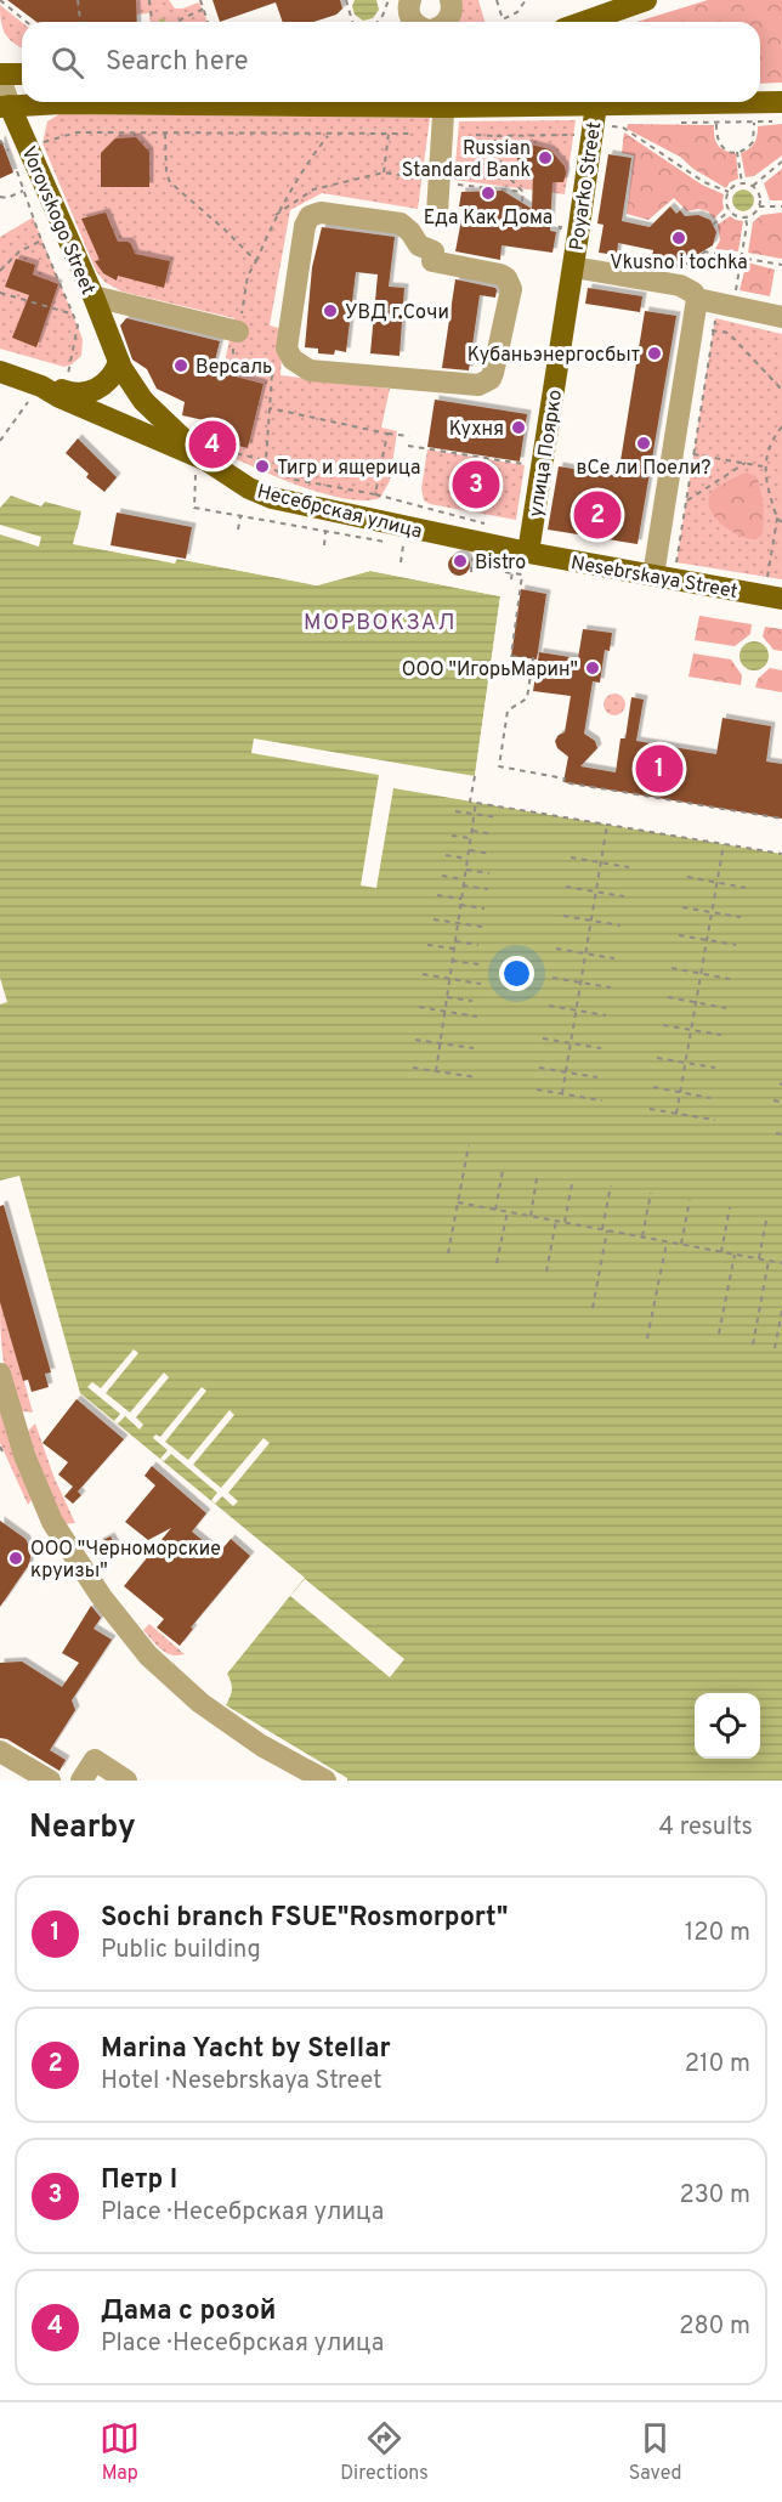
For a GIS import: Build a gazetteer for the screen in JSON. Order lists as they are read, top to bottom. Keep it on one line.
{"streets":{"main road":["Poyarko Street","Vorovskogo Street","улица Поярко","Несебрская улица","Nesebrskaya Street"]},"crossings":[["Poyarko Street","улица Поярко"],["Vorovskogo Street","Несебрская улица"],["улица Поярко","Несебрская улица"],["улица Поярко","Nesebrskaya Street"],["Несебрская улица","Nesebrskaya Street"]],"districts":["МОРВОКЗАЛ"],"places":["Russian Standard Bank","Еда Как Дома","Vkusno i tochka","УВД г.Сочи","Кубаньэнергосбыт","Версаль","Кухня","вСе ли Поели?","Тигр и ящерица","Bistro","ООО \"ИгорьМарин\"","ООО \"Черноморские круизы\""],"page":{"search":"Search here","pins":["4","3","2","1"],"heading":["Nearby","4 results"],"list":[{"mark":"1","name":"Sochi branch FSUE\"Rosmorport\"","note":"Public building","value":"120 m"},{"mark":"2","name":"Marina Yacht by Stellar","note":"Hotel · Nesebrskaya Street","value":"210 m"},{"mark":"3","name":"Петр I","note":"Place · Несебрская улица","value":"230 m"},{"mark":"4","name":"Дама с розой","note":"Place · Несебрская улица","value":"280 m"}],"nav":["Map","Directions","Saved"]}}
